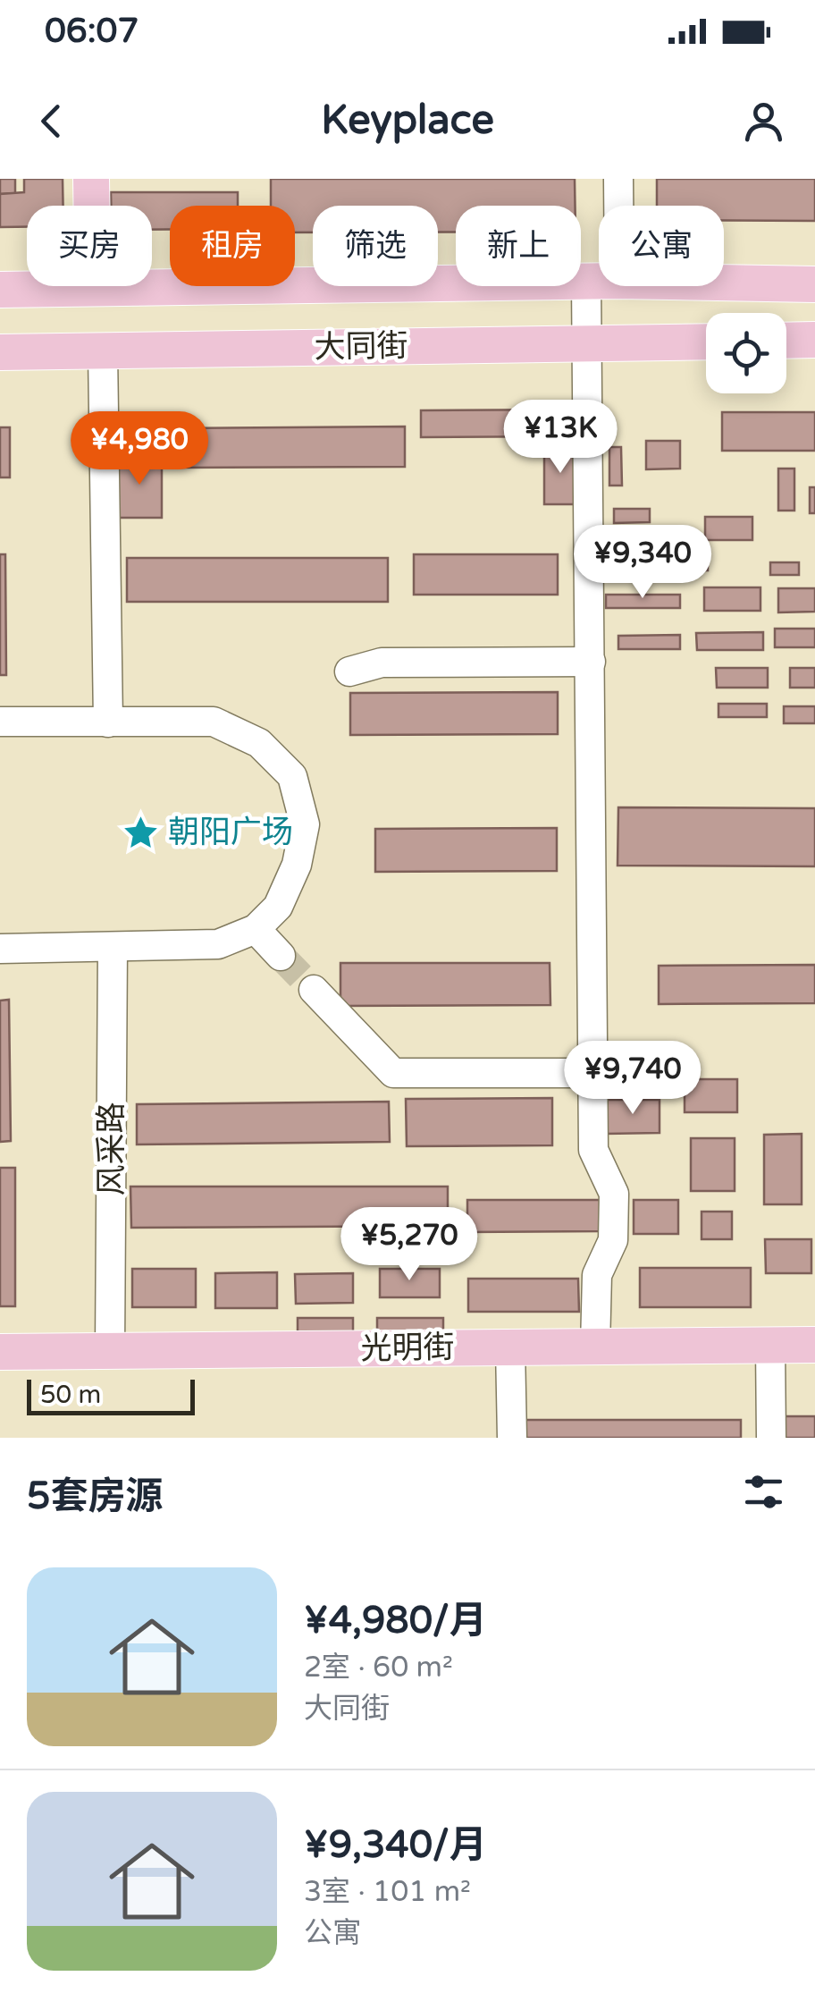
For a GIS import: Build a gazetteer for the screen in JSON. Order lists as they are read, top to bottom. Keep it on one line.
{"streets":{"main road":["大同街","光明街"],"street":["风采路"]},"crossings":[["风采路","光明街"]],"places":{"place":["朝阳广场"]},"scale_bar":"50 m","page":{"status":"06:07","header":"Keyplace","chip":["买房","租房","筛选","新上","公寓"],"price":["¥13K","¥4,980","¥9,340","¥9,740","¥5,270"],"scale":"50 m","heading":"5套房源","list":[{"name":"¥4,980/月","note":"2室 · 60 m² · 大同街"},{"name":"¥9,340/月","note":"3室 · 101 m² · 公寓"}]}}
